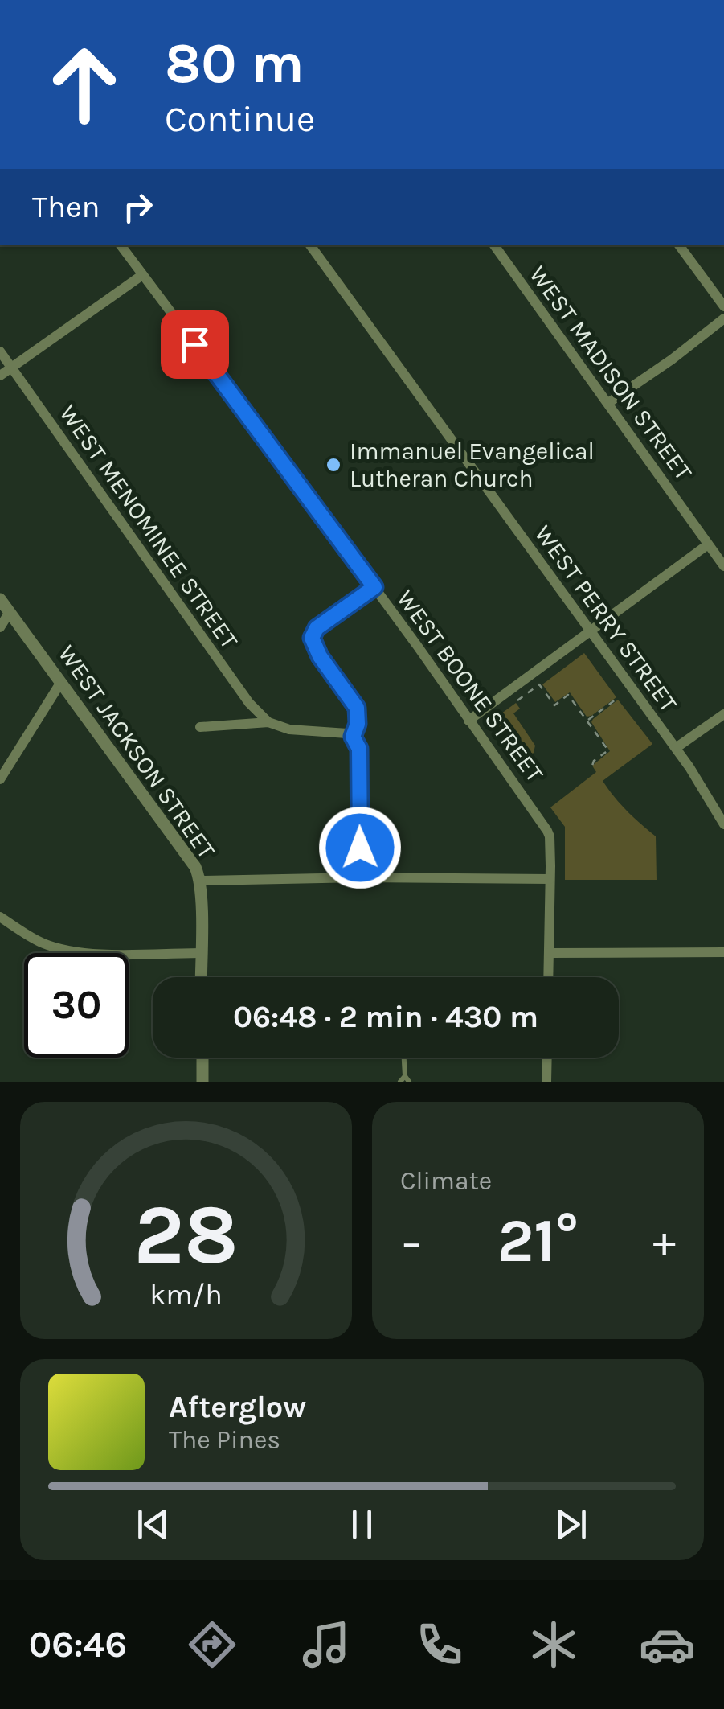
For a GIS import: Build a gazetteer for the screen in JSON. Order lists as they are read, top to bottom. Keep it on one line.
{"streets":{"street":["WEST MADISON STREET","WEST MENOMINEE STREET","WEST PERRY STREET","WEST BOONE STREET","WEST JACKSON STREET"]},"places":["Immanuel Evangelical Lutheran Church"],"page":{"turn":["80 m","Continue"],"then":"Then","limit":"30","trip":"06:48 · 2 min · 430 m","tile":"Climate","heat":["−","21°","+"],"song":["Afterglow","The Pines"],"tabs":"06:46","gauge":["28","km/h"]}}
